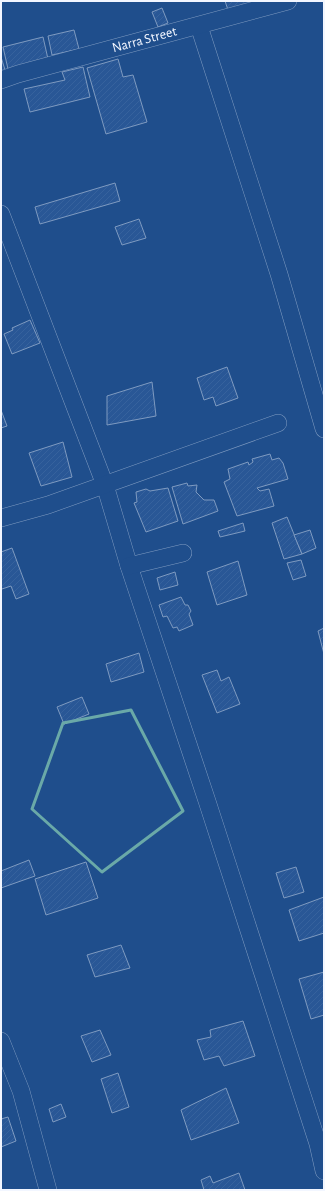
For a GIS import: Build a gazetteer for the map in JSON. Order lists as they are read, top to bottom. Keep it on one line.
{"streets":{"street":["Narra Street"]}}
